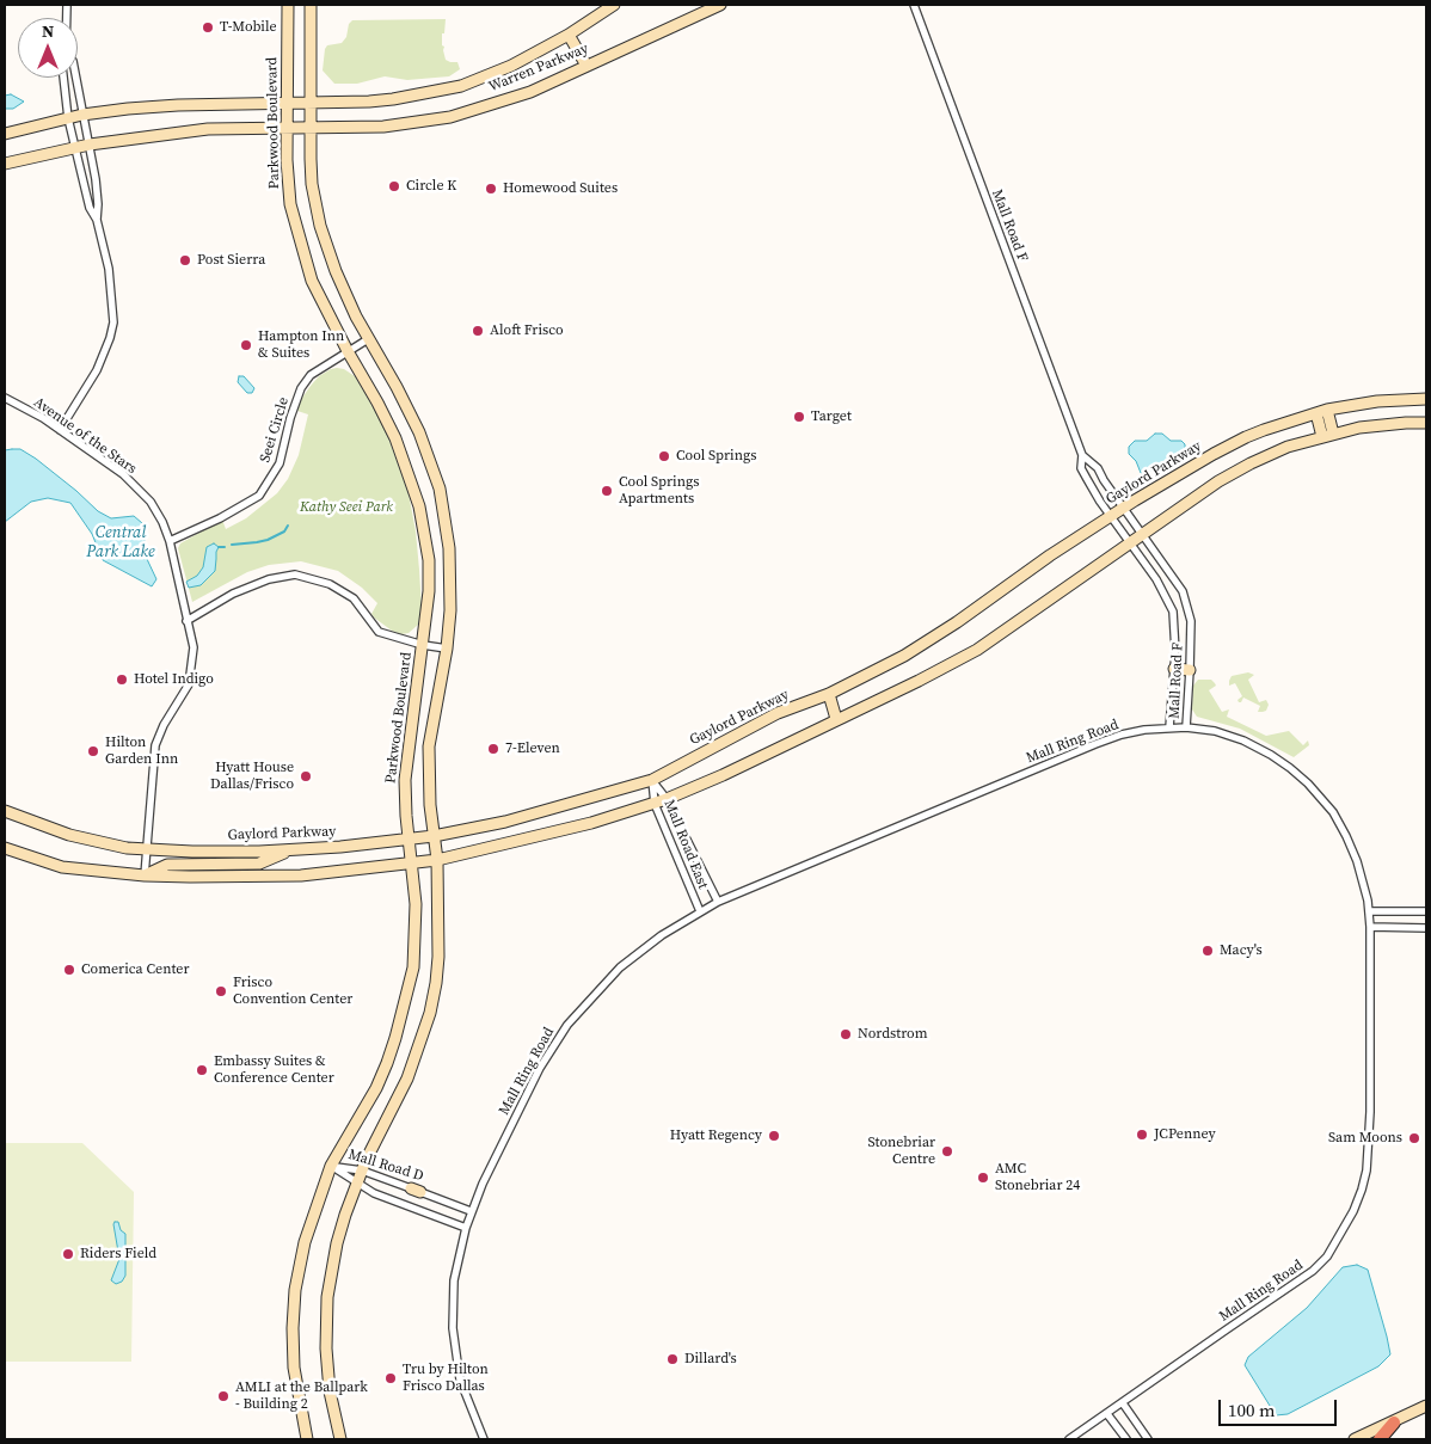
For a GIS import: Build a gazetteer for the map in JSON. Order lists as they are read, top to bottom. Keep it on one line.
{"streets":{"main road":["Warren Parkway","Parkwood Boulevard","Gaylord Parkway"],"street":["Mall Road F","Seei Circle","Avenue of the Stars","Mall Ring Road","Mall Road East","Mall Road D"]},"crossings":[["Warren Parkway","Parkwood Boulevard"],["Parkwood Boulevard","Seei Circle"],["Parkwood Boulevard","Gaylord Parkway"],["Parkwood Boulevard","Mall Road D"],["Mall Road F","Gaylord Parkway"],["Mall Road F","Mall Ring Road"],["Seei Circle","Avenue of the Stars"],["Avenue of the Stars","Gaylord Parkway"],["Gaylord Parkway","Mall Road East"],["Mall Ring Road","Mall Road East"],["Mall Ring Road","Mall Road D"]],"water":["Central Park Lake"],"parks":["Kathy Seei Park"],"places":["T-Mobile","Circle K","Homewood Suites","Post Sierra","Aloft Frisco","Hampton Inn & Suites","Target","Cool Springs","Cool Springs Apartments","Hotel Indigo","7-Eleven","Hilton Garden Inn","Hyatt House Dallas/Frisco","Macy's","Comerica Center","Frisco Convention Center","Nordstrom","Embassy Suites & Conference Center","JCPenney","Hyatt Regency","Sam Moons","Stonebriar Centre","AMC Stonebriar 24","Riders Field","Dillard's","Tru by Hilton Frisco Dallas","AMLI at the Ballpark - Building 2"],"scale_bar":"100 m","north":"top"}
